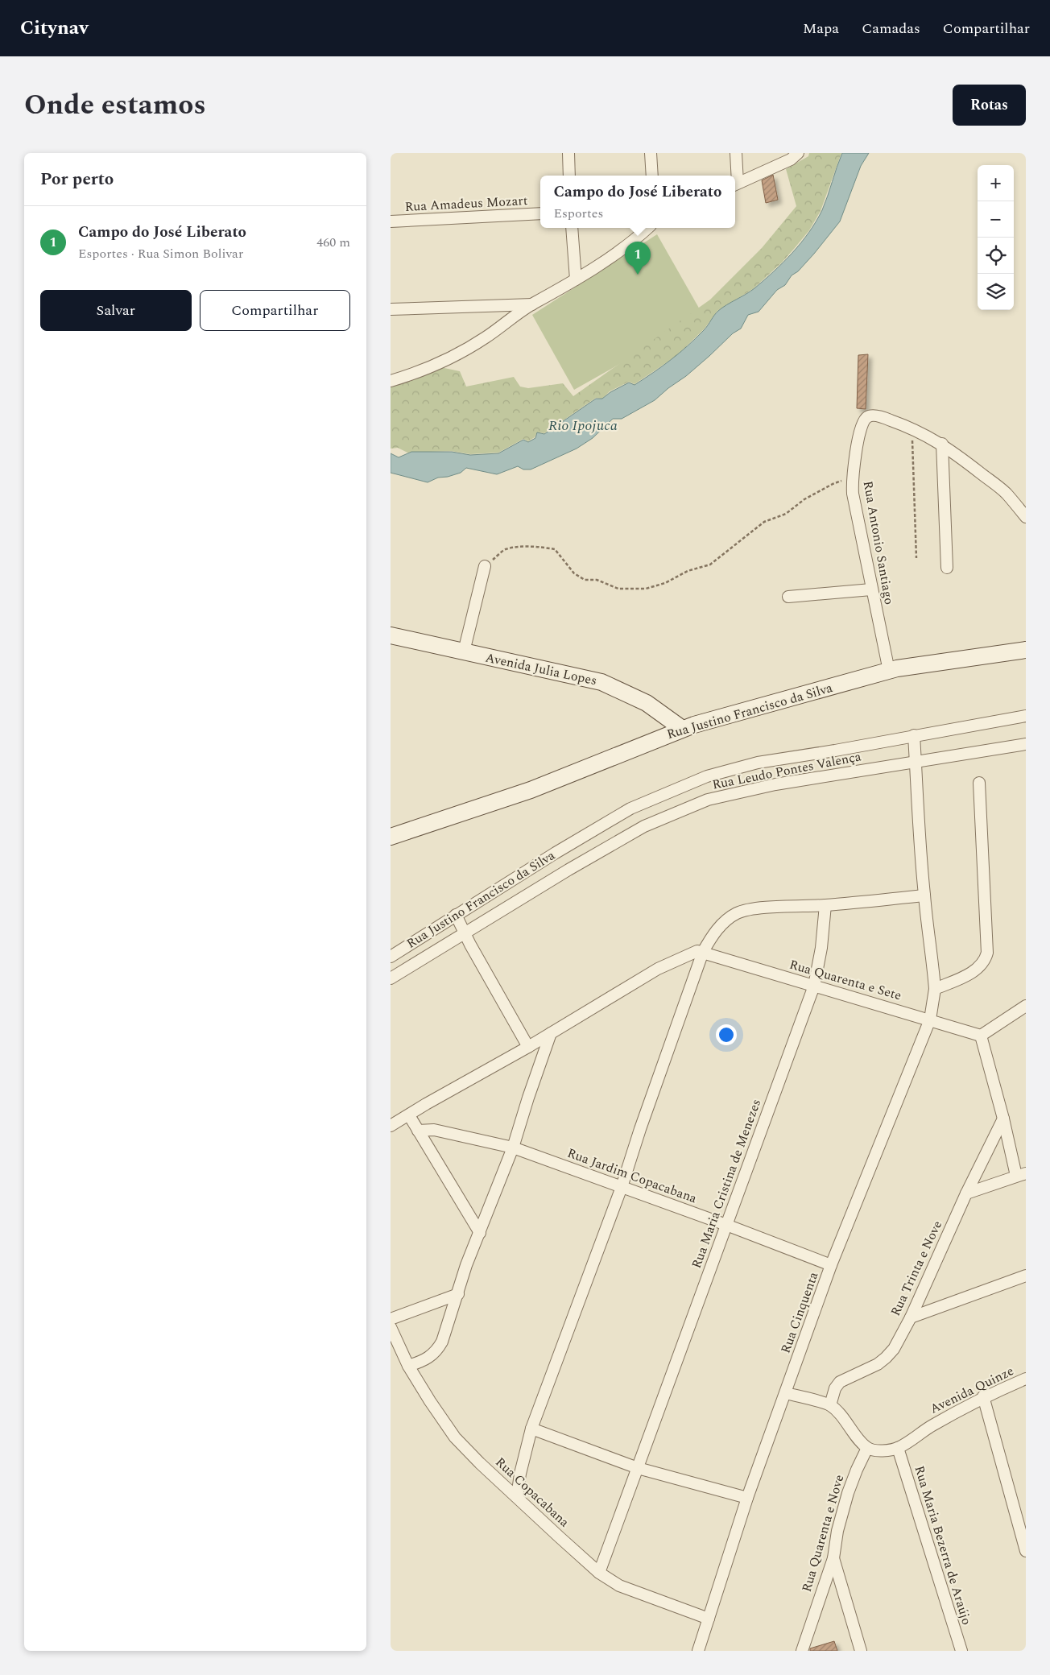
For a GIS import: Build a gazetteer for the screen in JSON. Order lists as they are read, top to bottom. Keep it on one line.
{"streets":{"main road":["Avenida Julia Lopes","Rua Justino Francisco da Silva"],"street":["Rua Amadeus Mozart","Rua Antonio Santiago","Rua Leudo Pontes Valença","Rua Quarenta e Sete","Rua Jardim Copacabana","Rua Maria Cristina de Menezes","Rua Trinta e Nove","Rua Cinquenta","Avenida Quinze","Rua Copacabana","Rua Quarenta e Nove","Rua Maria Bezerra de Araújo"]},"crossings":[["Rua Antonio Santiago","Rua Justino Francisco da Silva"],["Avenida Julia Lopes","Rua Justino Francisco da Silva"],["Rua Justino Francisco da Silva","Rua Cinquenta"],["Rua Leudo Pontes Valença","Rua Cinquenta"],["Rua Quarenta e Sete","Rua Maria Cristina de Menezes"],["Rua Quarenta e Sete","Rua Cinquenta"],["Rua Jardim Copacabana","Rua Maria Cristina de Menezes"],["Rua Jardim Copacabana","Rua Cinquenta"],["Rua Maria Cristina de Menezes","Rua Copacabana"],["Rua Cinquenta","Rua Copacabana"],["Avenida Quinze","Rua Maria Bezerra de Araújo"]],"water":["Rio Ipojuca"],"page":{"header":"Citynav","nav":["Mapa","Camadas","Compartilhar"],"title":"Onde estamos","buttons":["Rotas",["Salvar","Compartilhar"]],"heading":"Por perto","map_buttons":["+","−"],"popup":["Campo do José Liberato","Esportes"],"list":[{"mark":"1","name":"Campo do José Liberato","note":"Esportes · Rua Simon Bolivar","value":"460 m"}],"pins":"1"}}
